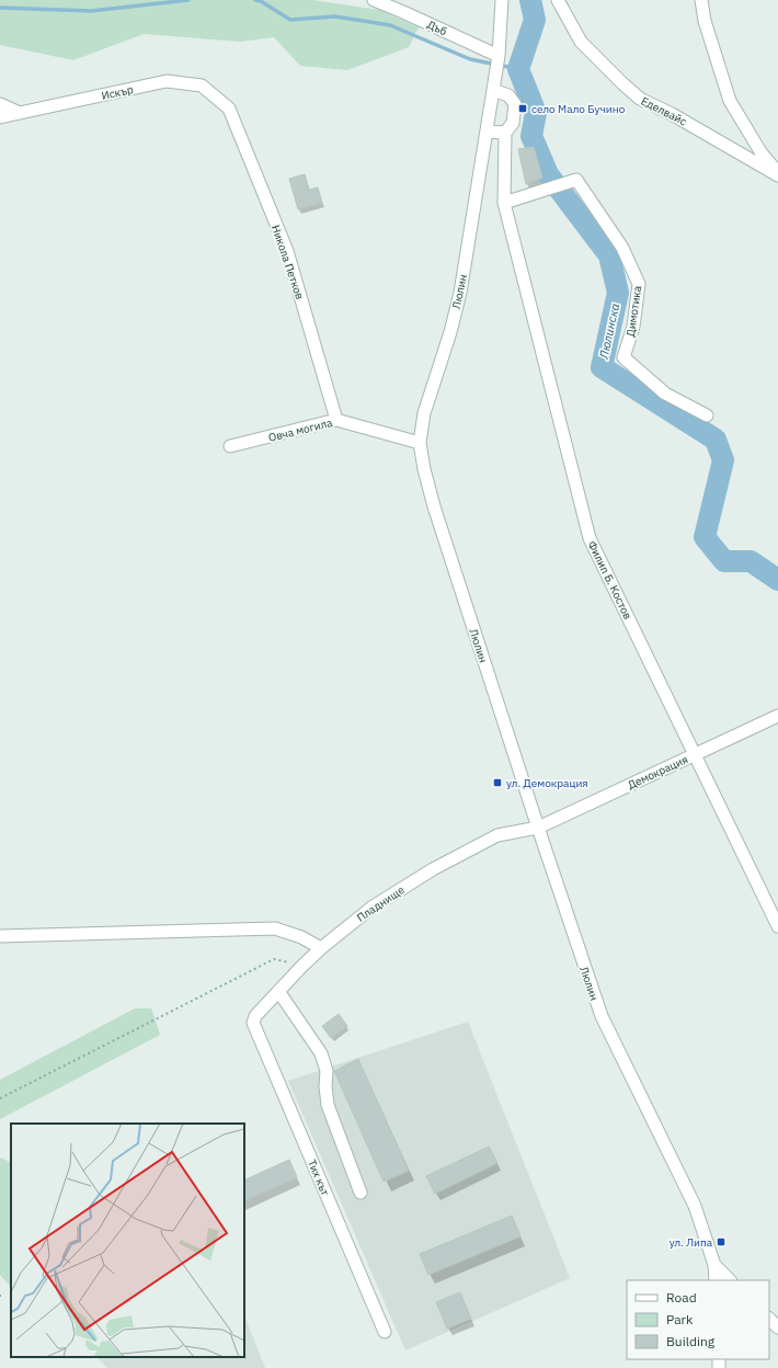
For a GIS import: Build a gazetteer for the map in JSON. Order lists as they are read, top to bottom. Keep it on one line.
{"streets":{"street":["Дъб","Искър","Еделвайс","Никола Петков","Люлин","Димотика","Овча могила","Филип Б. Костов","Демокрация","Пладнище","Тих кът"]},"crossings":[["Дъб","Люлин"],["Искър","Никола Петков"],["Никола Петков","Овча могила"],["Люлин","Овча могила"],["Люлин","Демокрация"],["Люлин","Пладнище"],["Димотика","Филип Б. Костов"],["Филип Б. Костов","Демокрация"],["Демокрация","Пладнище"],["Пладнище","Тих кът"]],"water":["Люлинска"],"places":{"transit":["село Мало Бучино","ул. Демокрация","ул. Липа"]},"legend":["Road","Park","Building"]}
